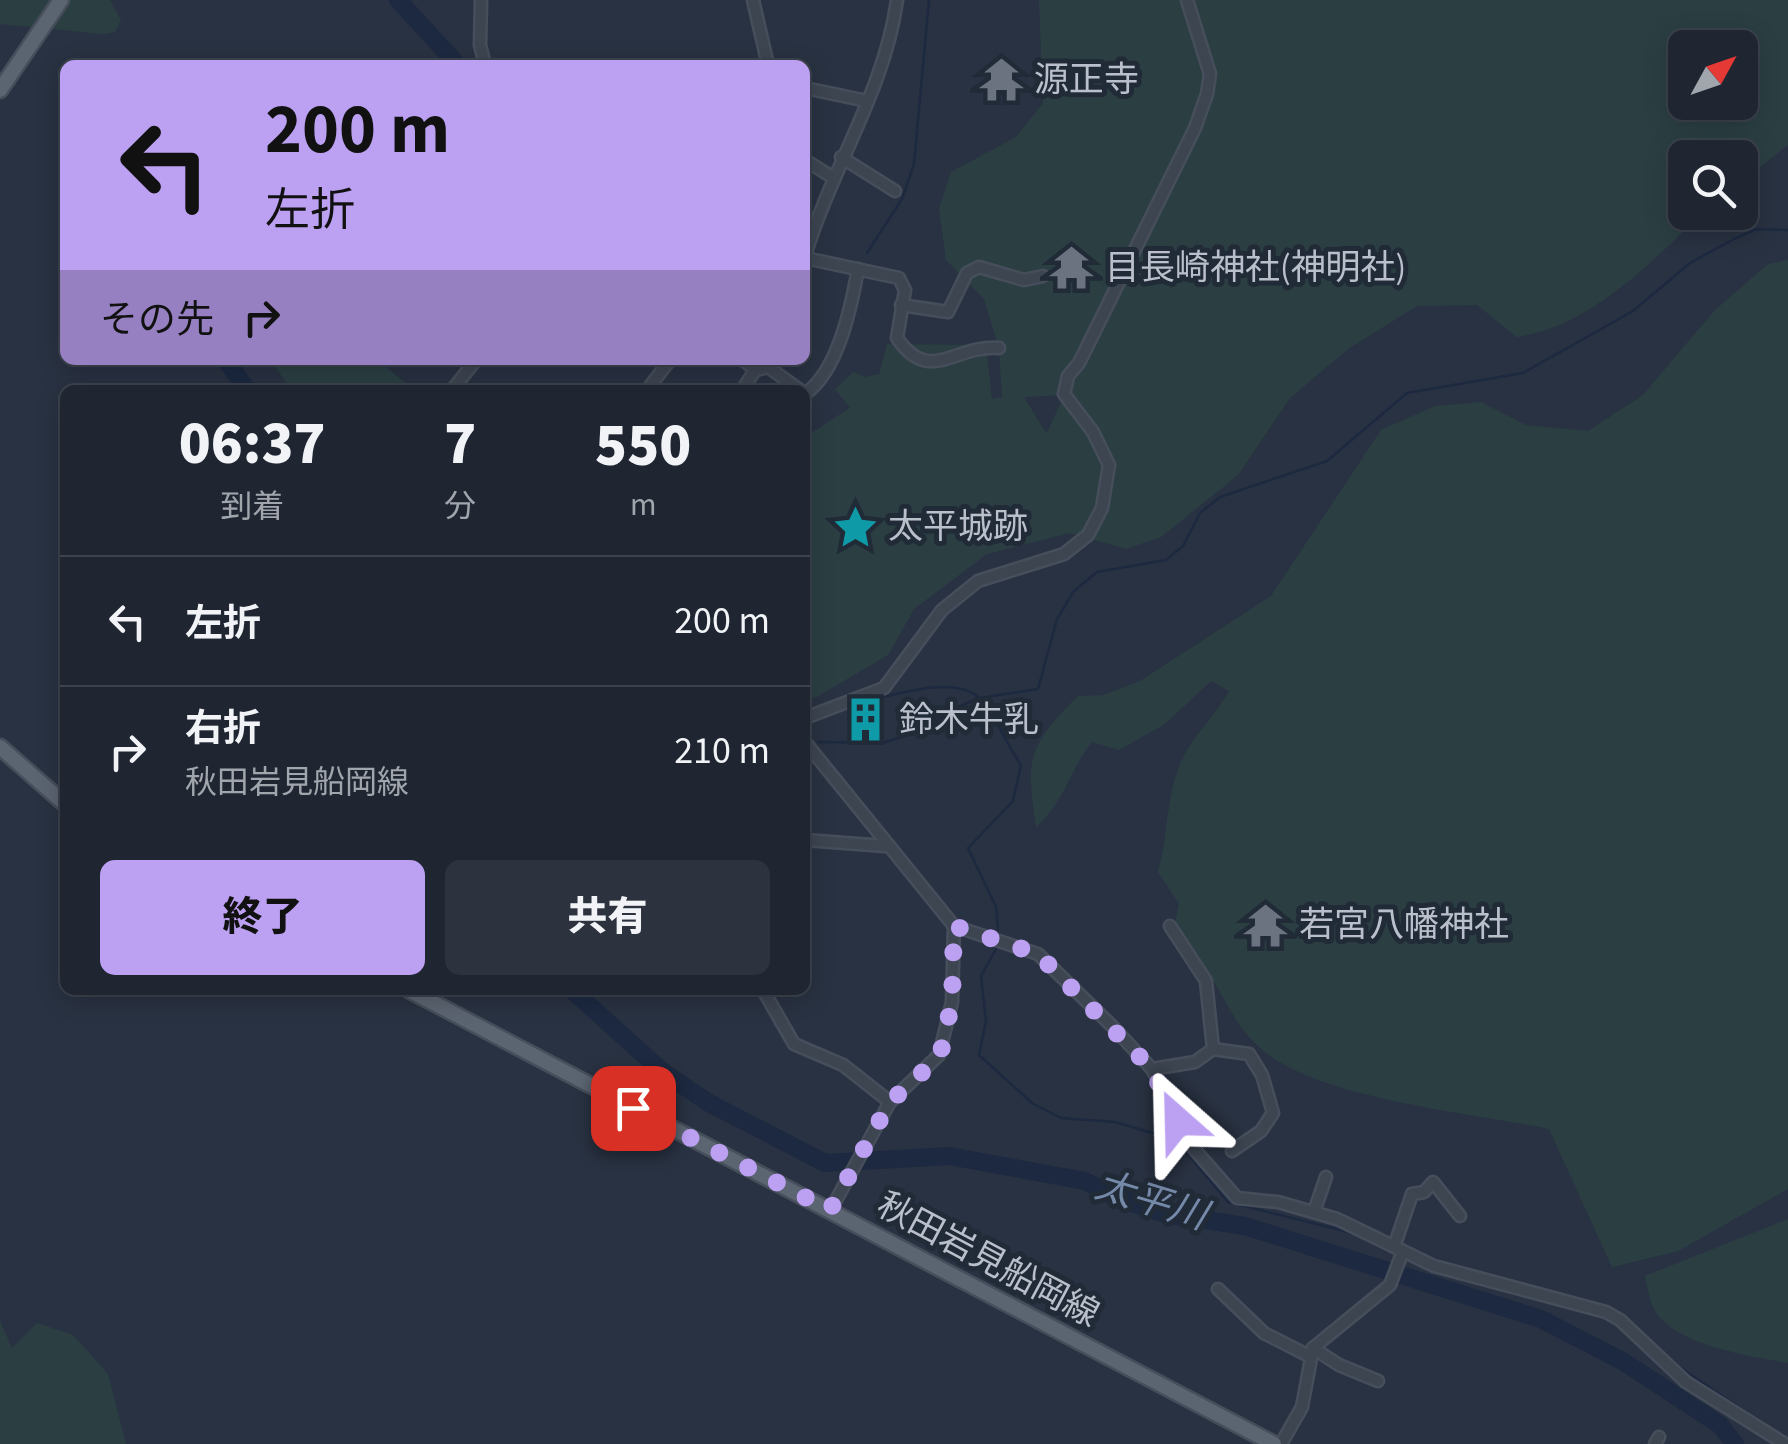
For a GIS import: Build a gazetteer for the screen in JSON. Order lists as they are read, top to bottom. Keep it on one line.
{"streets":{"main road":["秋田岩見船岡線"]},"water":["太平川"],"places":{"temple":["源正寺","目長崎神社(神明社)","若宮八幡神社"],"place":["太平城跡"],"building":["鈴木牛乳"]},"north":"top right","page":{"turn":["200 m","左折"],"then":"その先","eta":["06:37","到着","7","分","550","m"],"list":[{"name":"左折","value":"200 m"},{"name":"右折","note":"秋田岩見船岡線","value":"210 m"}],"buttons":["終了","共有"]}}
